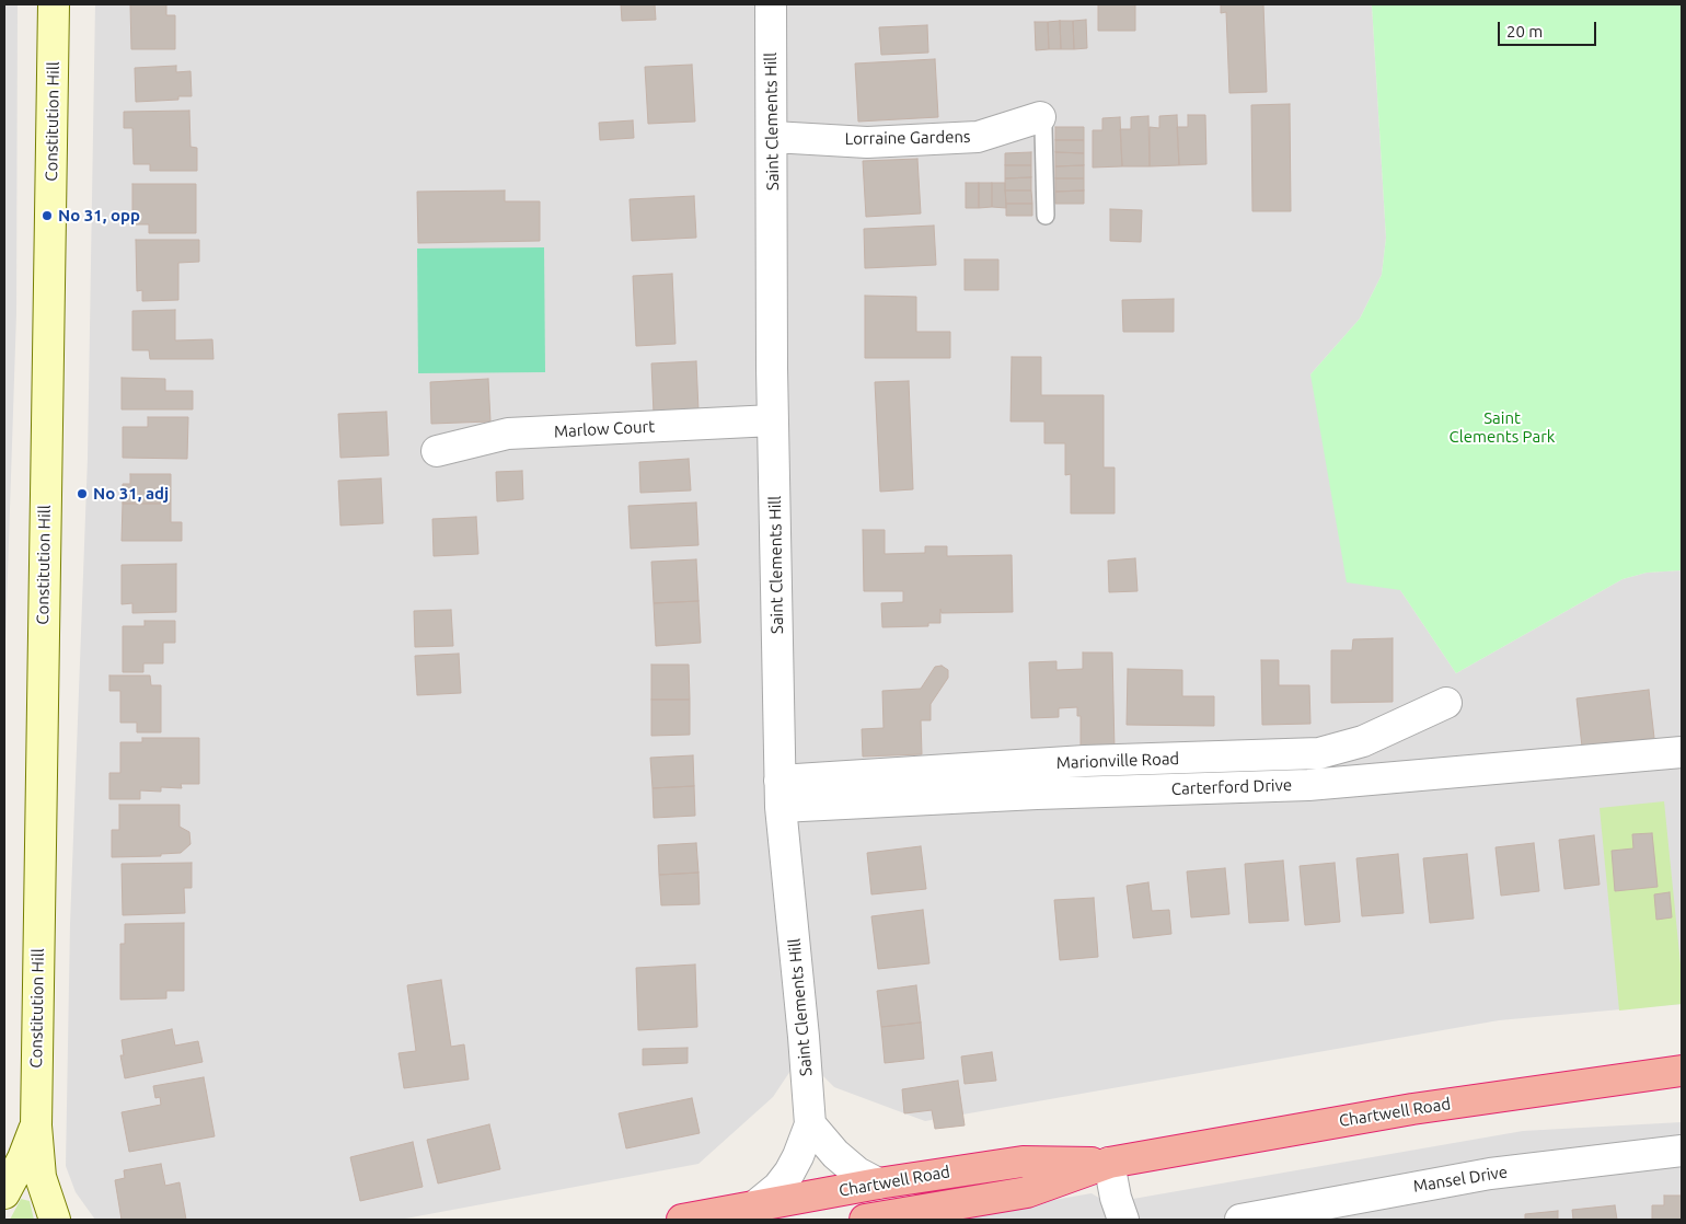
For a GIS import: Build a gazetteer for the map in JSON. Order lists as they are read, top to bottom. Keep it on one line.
{"streets":{"highway":["Chartwell Road"],"main road":["Constitution Hill"],"street":["Saint Clements Hill","Lorraine Gardens","Marlow Court","Marionville Road","Carterford Drive","Mansel Drive"]},"crossings":[["Saint Clements Hill","Lorraine Gardens"],["Saint Clements Hill","Marlow Court"],["Saint Clements Hill","Marionville Road"],["Saint Clements Hill","Carterford Drive"],["Saint Clements Hill","Chartwell Road"],["Marionville Road","Carterford Drive"]],"parks":["Saint Clements Park"],"places":["No 31, opp","No 31, adj"],"scale_bar":"20 m"}
